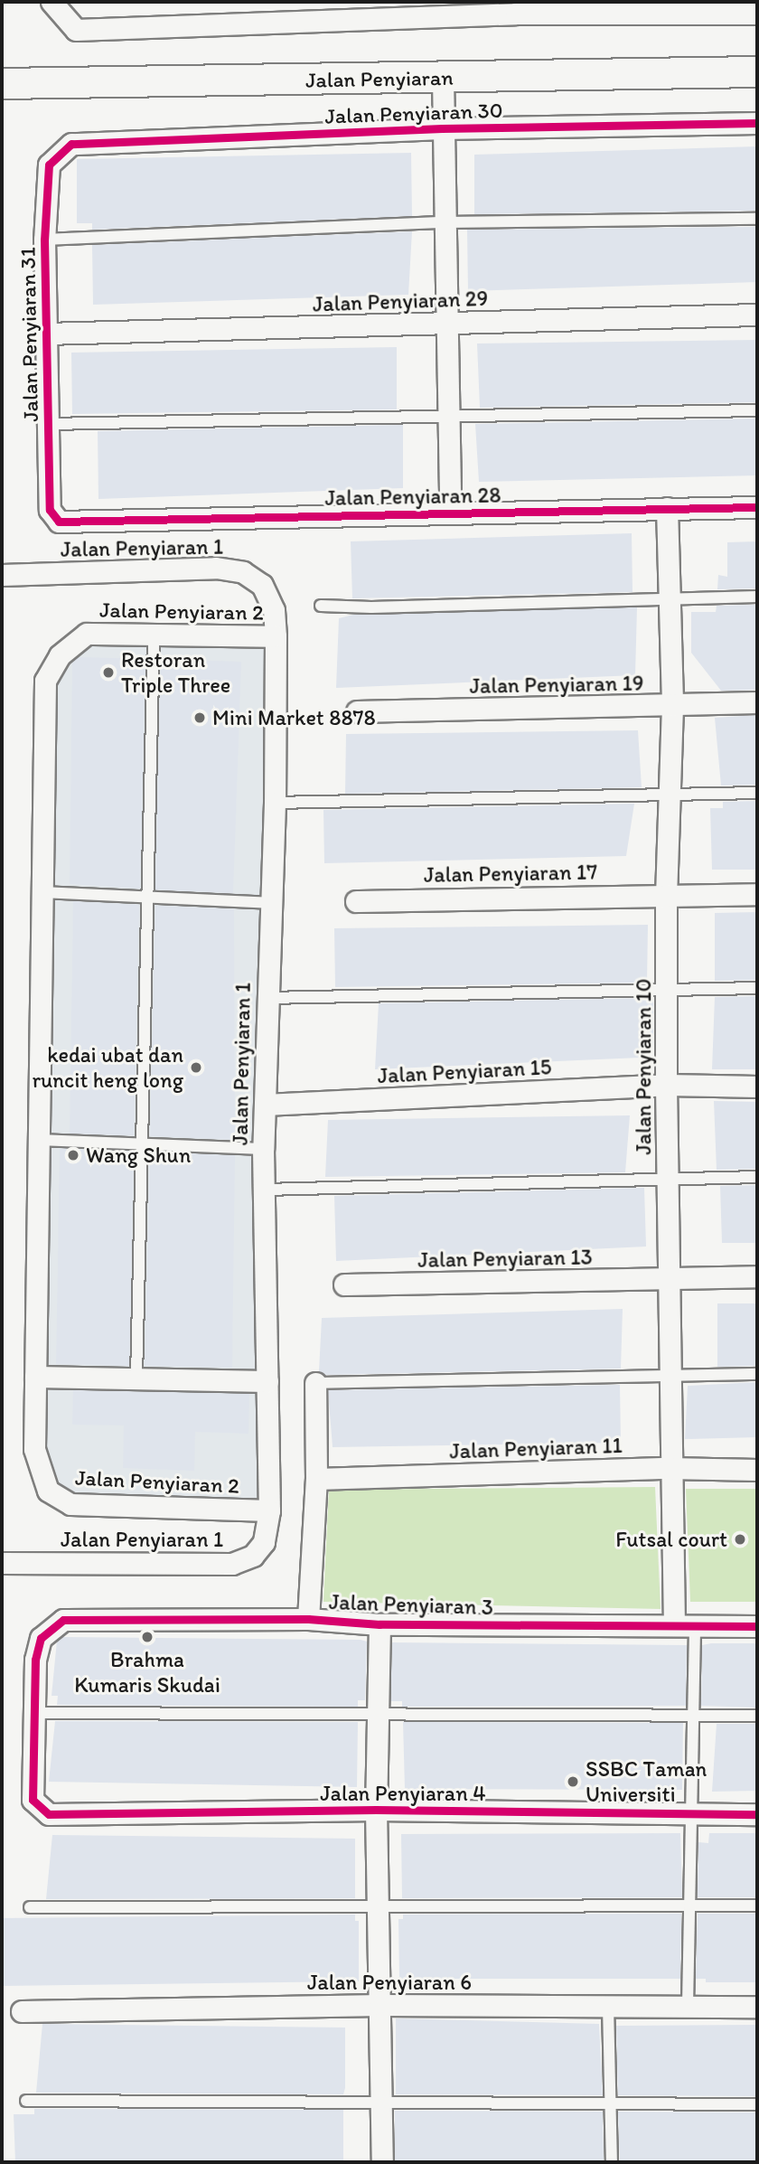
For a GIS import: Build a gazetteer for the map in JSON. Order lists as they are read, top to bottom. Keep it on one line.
{"streets":{"street":["Jalan Penyiaran","Jalan Penyiaran 30","Jalan Penyiaran 29","Jalan Penyiaran 31","Jalan Penyiaran 28","Jalan Penyiaran 1","Jalan Penyiaran 2","Jalan Penyiaran 19","Jalan Penyiaran 17","Jalan Penyiaran 10","Jalan Penyiaran 15","Jalan Penyiaran 13","Jalan Penyiaran 11","Jalan Penyiaran 3","Jalan Penyiaran 4","Jalan Penyiaran 6"]},"crossings":[["Jalan Penyiaran 30","Jalan Penyiaran 31"],["Jalan Penyiaran 29","Jalan Penyiaran 31"],["Jalan Penyiaran 31","Jalan Penyiaran 28"],["Jalan Penyiaran 28","Jalan Penyiaran 10"],["Jalan Penyiaran 1","Jalan Penyiaran 2"],["Jalan Penyiaran 1","Jalan Penyiaran 15"],["Jalan Penyiaran 19","Jalan Penyiaran 10"],["Jalan Penyiaran 17","Jalan Penyiaran 10"],["Jalan Penyiaran 10","Jalan Penyiaran 15"],["Jalan Penyiaran 10","Jalan Penyiaran 13"],["Jalan Penyiaran 10","Jalan Penyiaran 11"],["Jalan Penyiaran 10","Jalan Penyiaran 3"],["Jalan Penyiaran 3","Jalan Penyiaran 4"]],"places":["Restoran Triple Three","Mini Market 8878","kedai ubat dan runcit heng long","Wang Shun","Futsal court","Brahma Kumaris Skudai","SSBC Taman Universiti"]}
